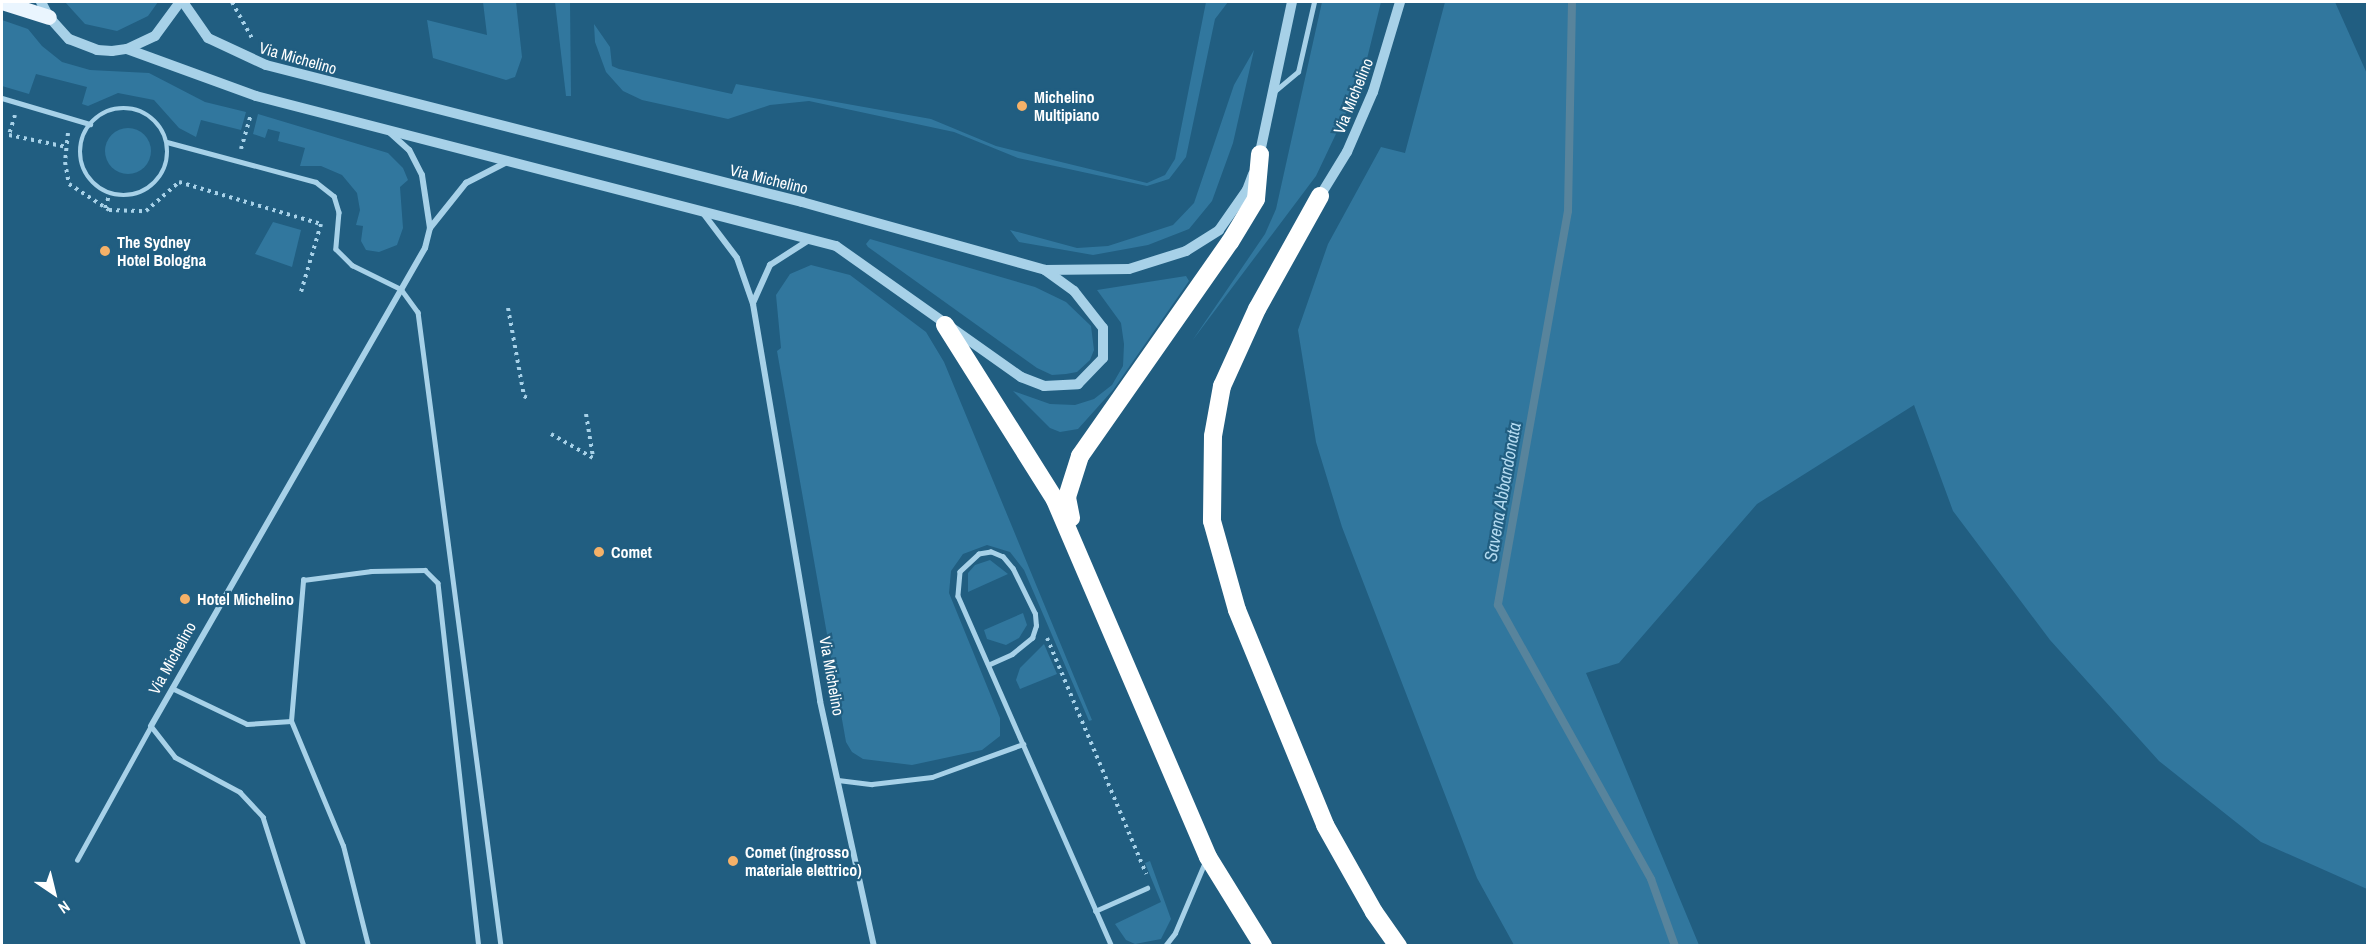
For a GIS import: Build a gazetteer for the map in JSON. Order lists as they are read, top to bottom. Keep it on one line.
{"streets":{"street":["Via Michelino"]},"water":["Savena Abbandonata"],"places":["Michelino Multipiano","The Sydney Hotel Bologna","Comet","Hotel Michelino","Comet (ingrosso materiale elettrico)"],"north":"bottom right"}
